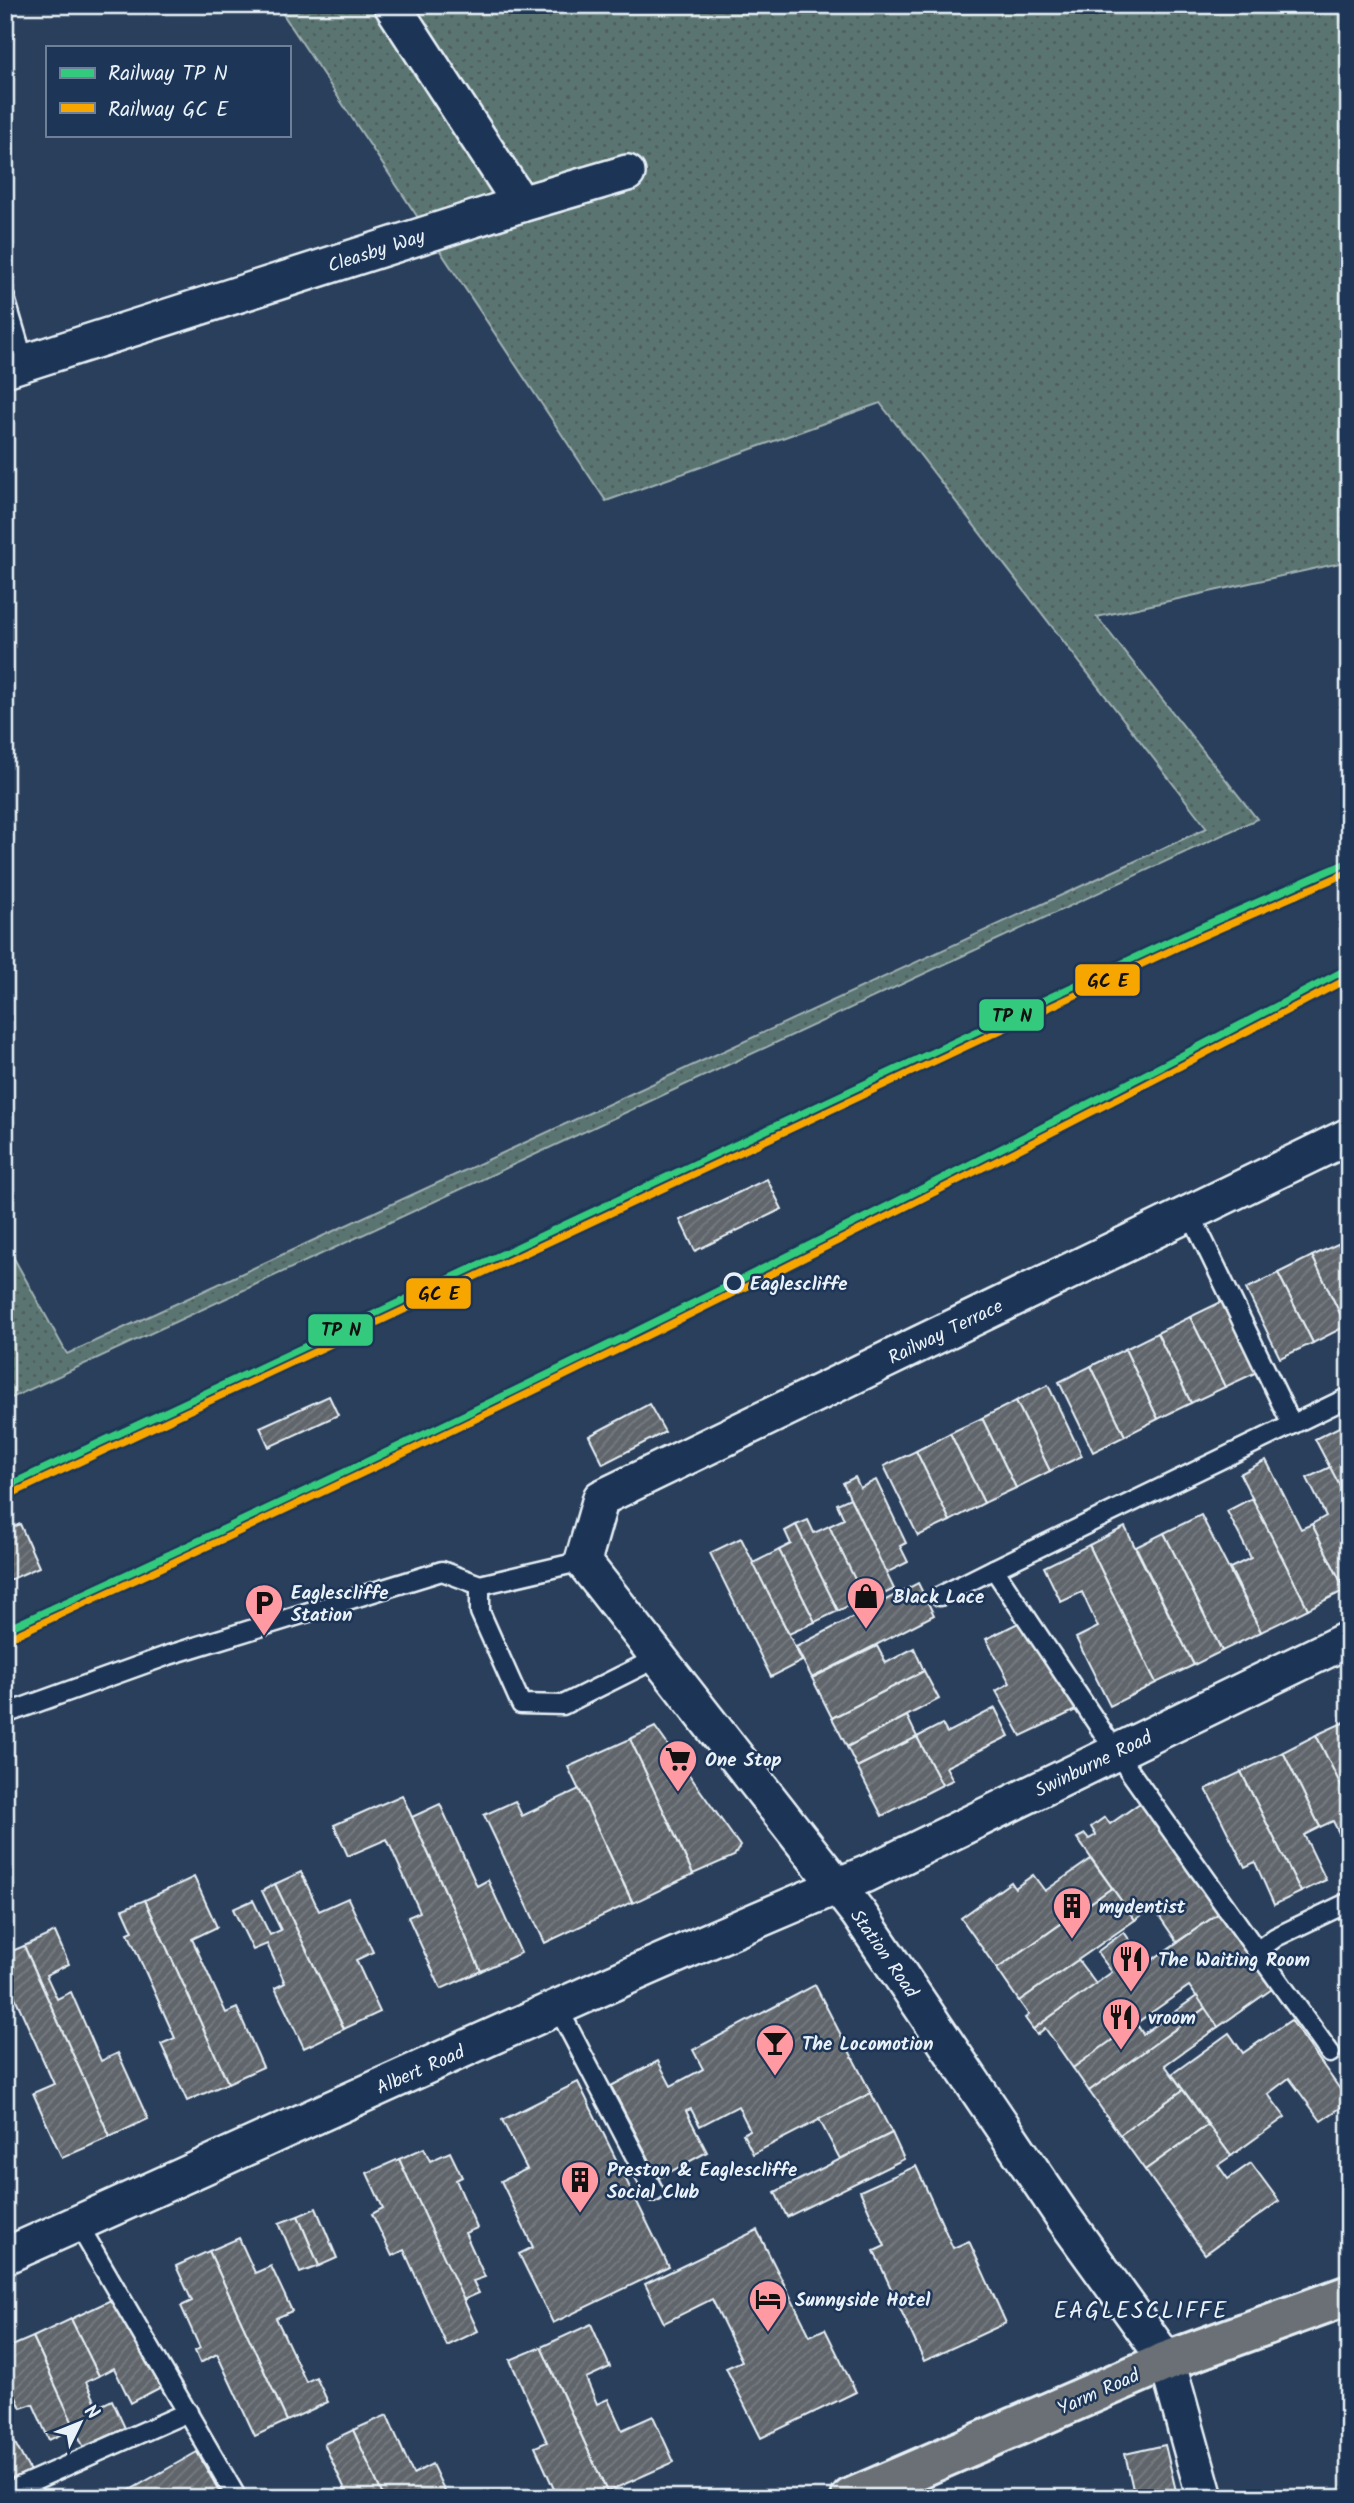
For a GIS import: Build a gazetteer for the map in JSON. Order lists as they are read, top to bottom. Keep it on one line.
{"streets":{"main road":["Yarm Road"],"street":["Cleasby Way","Railway Terrace","Swinburne Road","Station Road","Albert Road"]},"crossings":[["Railway Terrace","Station Road"],["Swinburne Road","Station Road"],["Swinburne Road","Albert Road"],["Station Road","Albert Road"],["Station Road","Yarm Road"]],"districts":["EAGLESCLIFFE"],"places":{"other":["Eaglescliffe"],"shop":["Black Lace"],"parking":["Eaglescliffe Station"],"supermarket":["One Stop"],"building":["mydentist","Preston & Eaglescliffe Social Club"],"restaurant":["The Waiting Room","vroom"],"bar":["The Locomotion"],"hotel":["Sunnyside Hotel"]},"legend":["Railway TP N","Railway GC E"],"north":"top right"}
